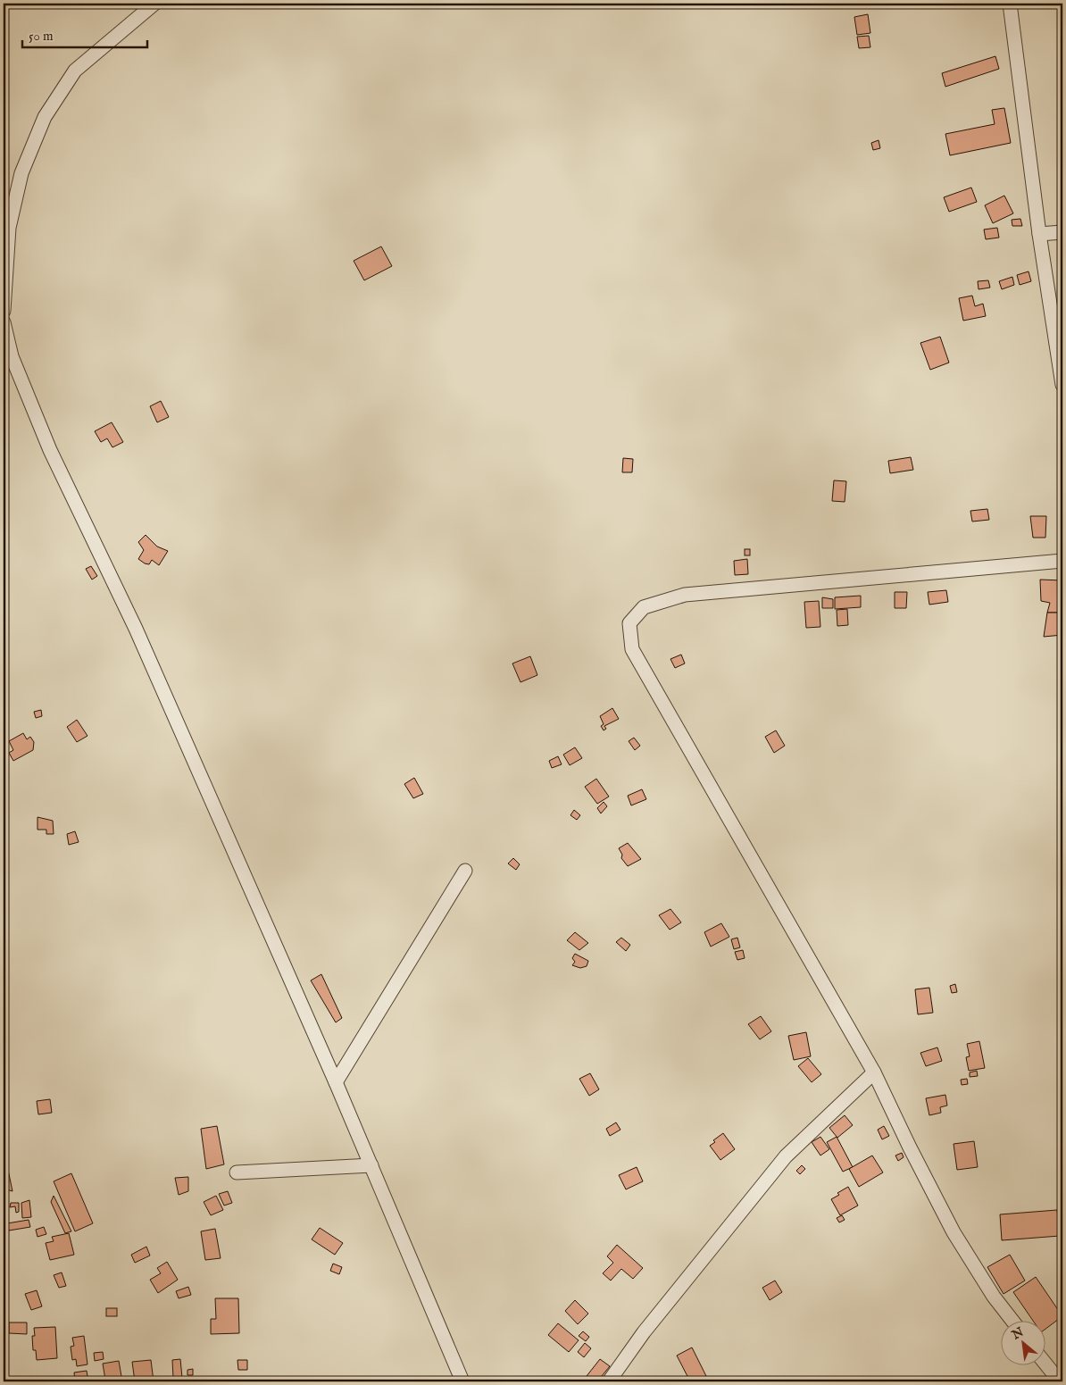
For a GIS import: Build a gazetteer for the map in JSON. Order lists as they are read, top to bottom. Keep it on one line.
{"scale_bar":"50 m","north":"top left"}
